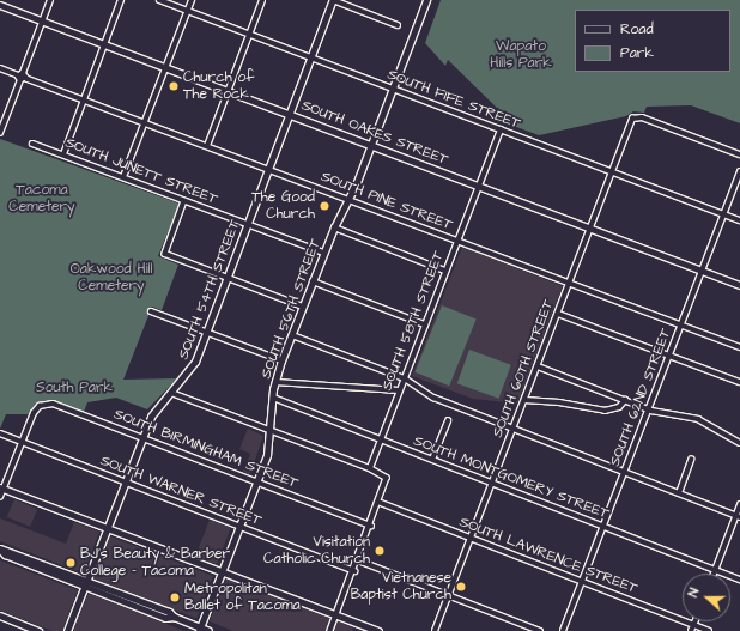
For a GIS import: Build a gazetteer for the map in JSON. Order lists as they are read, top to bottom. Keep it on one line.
{"streets":{"main road":["SOUTH 56TH STREET"],"street":["SOUTH FIFE STREET","SOUTH OAKES STREET","SOUTH JUNETT STREET","SOUTH PINE STREET","SOUTH 54TH STREET","SOUTH 58TH STREET","SOUTH 60TH STREET","SOUTH 62ND STREET","SOUTH BIRMINGHAM STREET","SOUTH MONTGOMERY STREET","SOUTH WARNER STREET","SOUTH LAWRENCE STREET"]},"crossings":[["SOUTH FIFE STREET","SOUTH 54TH STREET"],["SOUTH FIFE STREET","SOUTH 56TH STREET"],["SOUTH FIFE STREET","SOUTH 58TH STREET"],["SOUTH FIFE STREET","SOUTH 60TH STREET"],["SOUTH FIFE STREET","SOUTH 62ND STREET"],["SOUTH OAKES STREET","SOUTH 54TH STREET"],["SOUTH OAKES STREET","SOUTH 56TH STREET"],["SOUTH OAKES STREET","SOUTH 58TH STREET"],["SOUTH OAKES STREET","SOUTH 60TH STREET"],["SOUTH OAKES STREET","SOUTH 62ND STREET"],["SOUTH JUNETT STREET","SOUTH 54TH STREET"],["SOUTH JUNETT STREET","SOUTH 56TH STREET"],["SOUTH PINE STREET","SOUTH 54TH STREET"],["SOUTH PINE STREET","SOUTH 56TH STREET"],["SOUTH PINE STREET","SOUTH 58TH STREET"],["SOUTH PINE STREET","SOUTH 60TH STREET"],["SOUTH PINE STREET","SOUTH 62ND STREET"],["SOUTH 54TH STREET","SOUTH BIRMINGHAM STREET"],["SOUTH 54TH STREET","SOUTH WARNER STREET"],["SOUTH 56TH STREET","SOUTH BIRMINGHAM STREET"],["SOUTH 56TH STREET","SOUTH MONTGOMERY STREET"],["SOUTH 56TH STREET","SOUTH WARNER STREET"],["SOUTH 58TH STREET","SOUTH MONTGOMERY STREET"],["SOUTH 60TH STREET","SOUTH MONTGOMERY STREET"],["SOUTH 60TH STREET","SOUTH LAWRENCE STREET"],["SOUTH 62ND STREET","SOUTH MONTGOMERY STREET"],["SOUTH 62ND STREET","SOUTH LAWRENCE STREET"],["SOUTH BIRMINGHAM STREET","SOUTH WARNER STREET"]],"parks":["Wapato Hills Park","Tacoma Cemetery","Oakwood Hill Cemetery","South Park"],"places":["Church of The Rock","The Good Church","Visitation Catholic Church","BJ's Beauty & Barber College - Tacoma","Vietnanese Baptist Church","Metropolitan Ballet of Tacoma"],"legend":["Road","Park"],"north":"left"}
